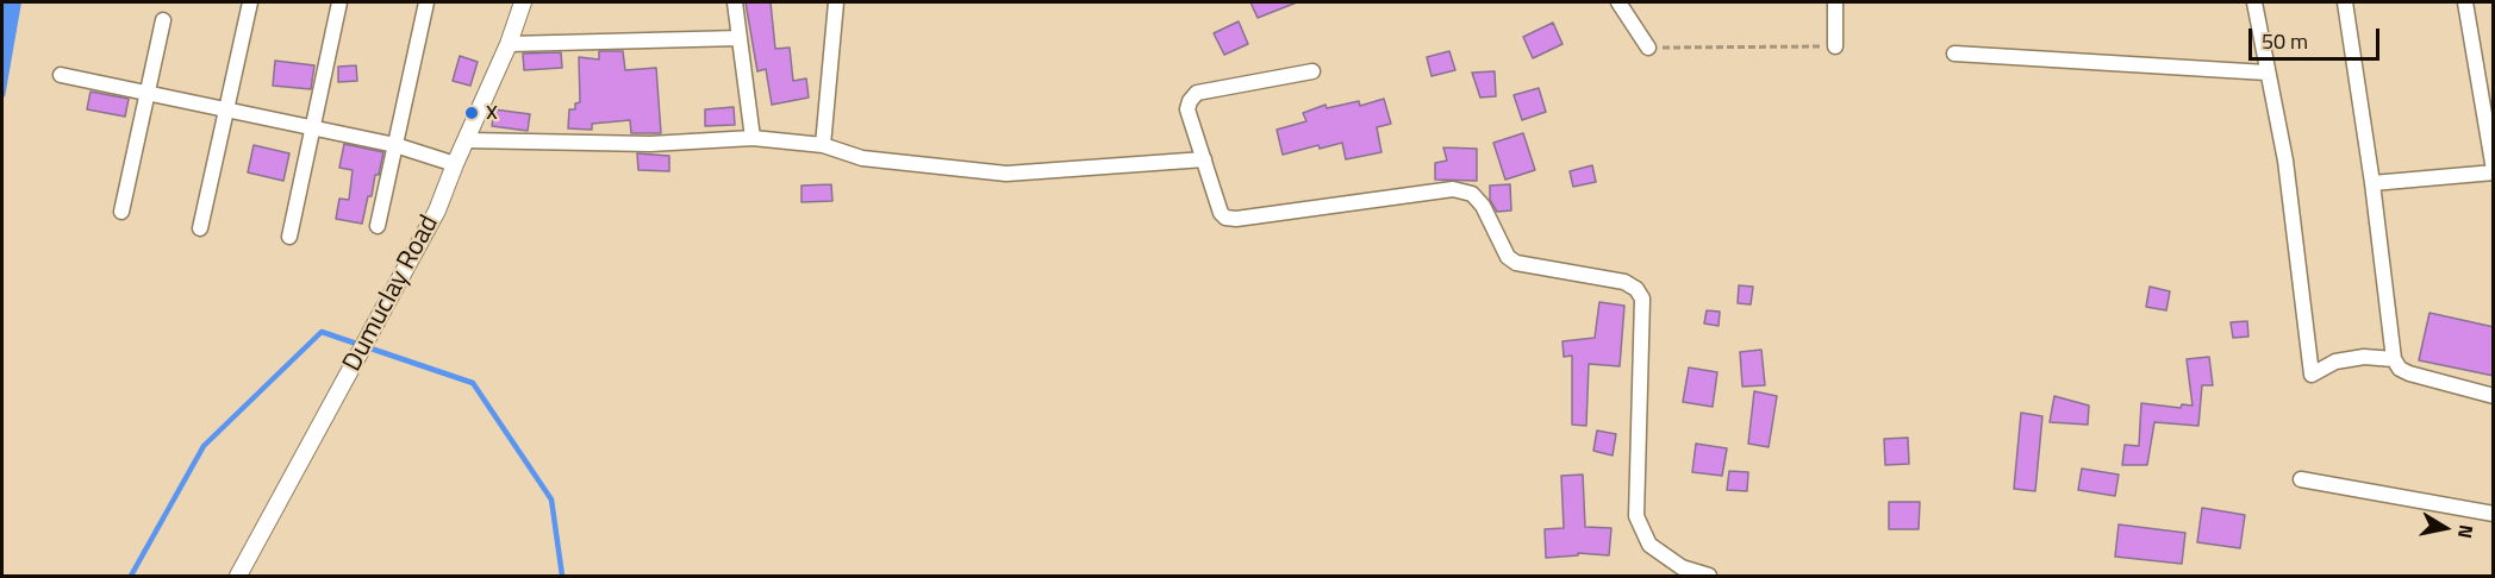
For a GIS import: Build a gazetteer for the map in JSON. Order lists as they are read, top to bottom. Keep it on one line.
{"streets":{"street":["Dumuclay Road"]},"places":["x"],"scale_bar":"50 m","north":"right"}
